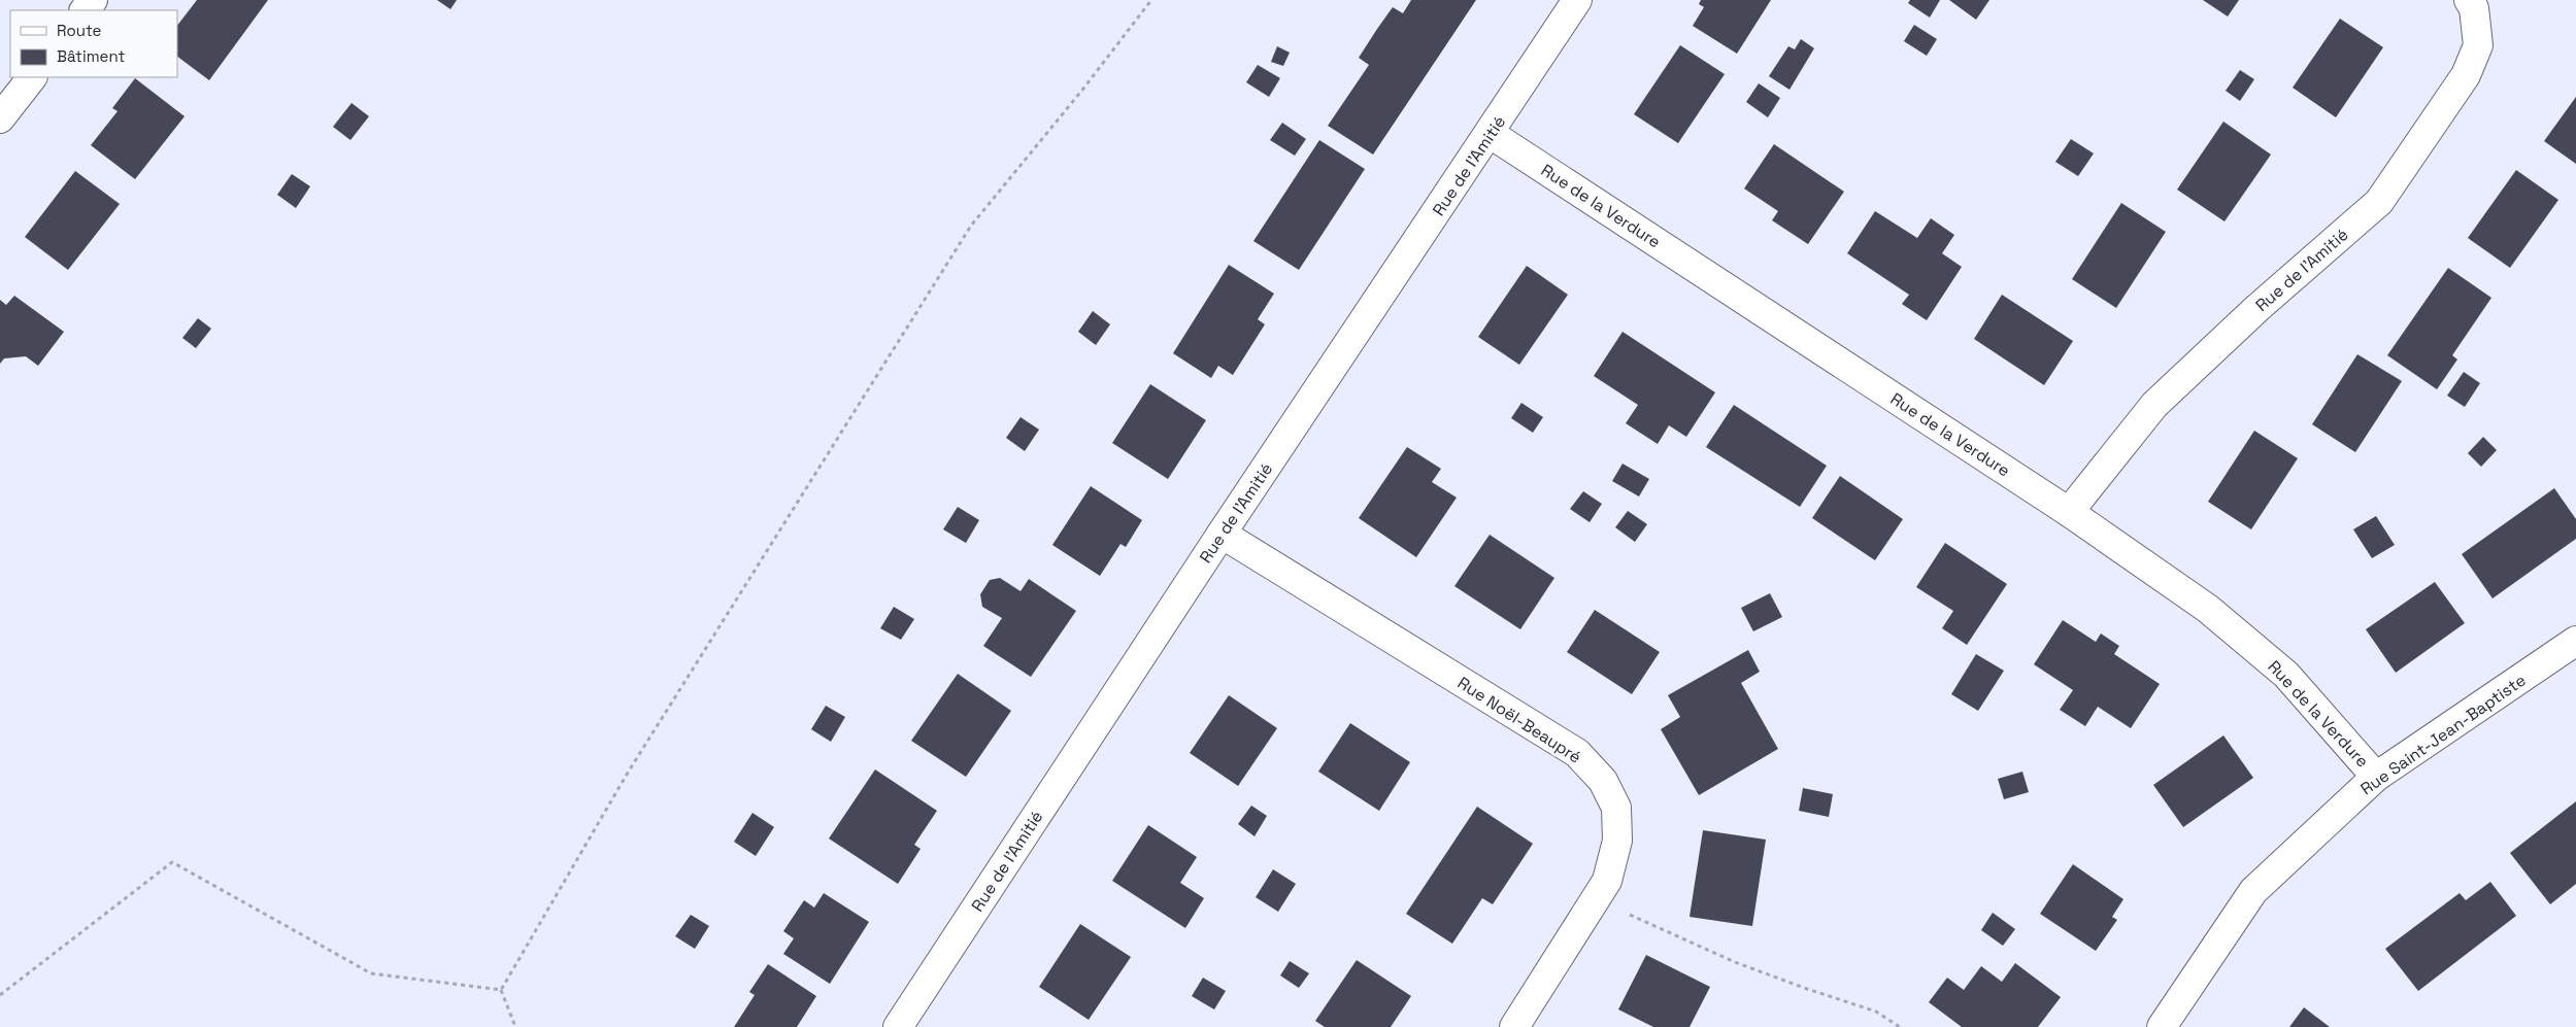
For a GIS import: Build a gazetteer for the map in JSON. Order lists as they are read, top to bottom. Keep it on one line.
{"streets":{"street":["Rue de l'Amitié","Rue de la Verdure","Rue Noël-Beaupré","Rue Saint-Jean-Baptiste"]},"crossings":[["Rue de l'Amitié","Rue de la Verdure"],["Rue de l'Amitié","Rue Noël-Beaupré"],["Rue de la Verdure","Rue Saint-Jean-Baptiste"]],"legend":["Route","Bâtiment"]}
